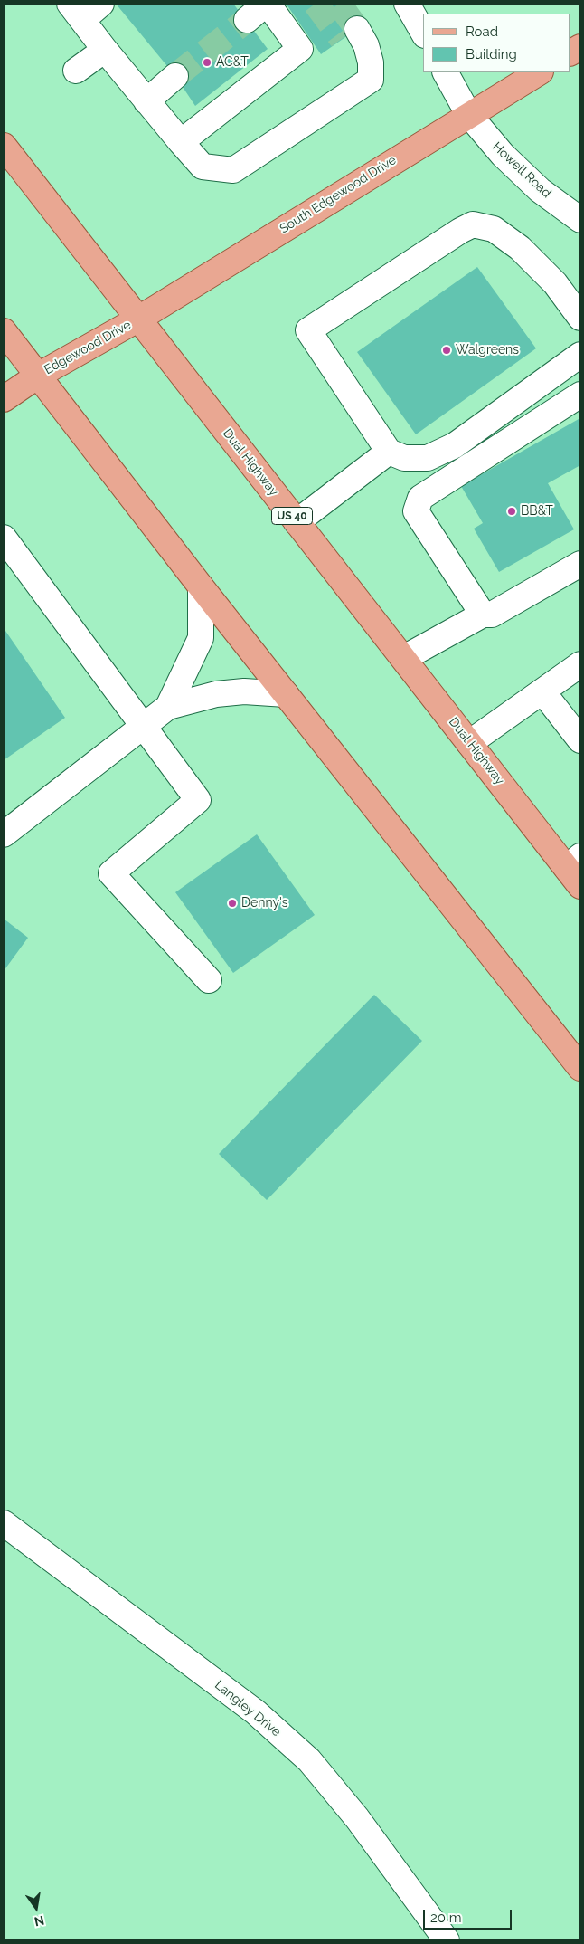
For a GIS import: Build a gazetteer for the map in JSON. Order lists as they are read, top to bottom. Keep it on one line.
{"streets":{"main road":["South Edgewood Drive","Edgewood Drive","Dual Highway","US 40"],"street":["Howell Road","Langley Drive"]},"crossings":[["Howell Road","South Edgewood Drive"],["South Edgewood Drive","Edgewood Drive"],["South Edgewood Drive","Dual Highway"],["Edgewood Drive","Dual Highway"]],"places":["AC&T","Walgreens","BB&T","Denny's"],"legend":["Road","Building"],"scale_bar":"20 m","north":"bottom"}
